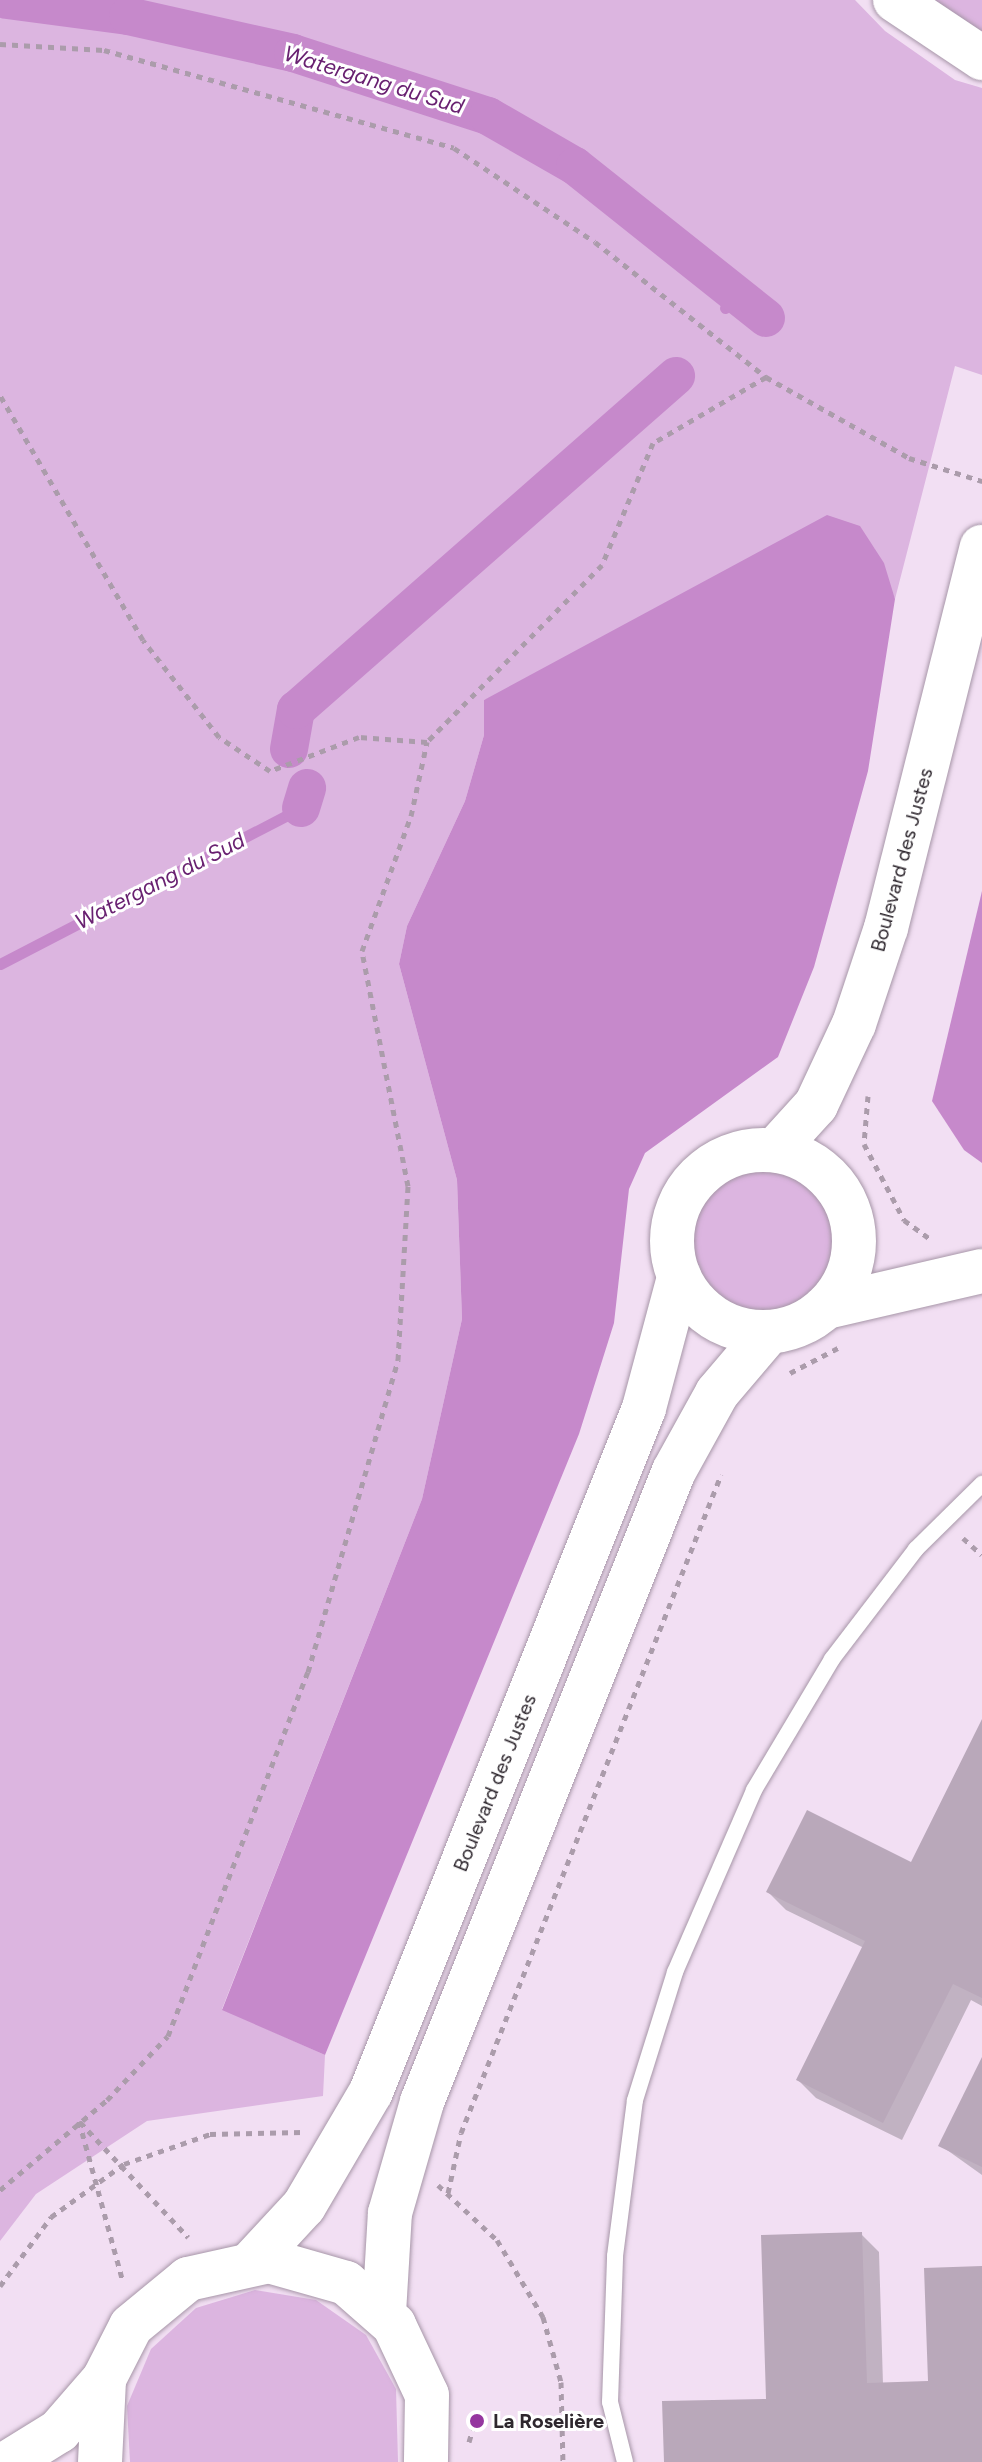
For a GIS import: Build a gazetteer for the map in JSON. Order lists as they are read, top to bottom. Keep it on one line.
{"streets":{"street":["Boulevard des Justes"]},"water":["Watergang du Sud"],"places":["La Roselière"]}
